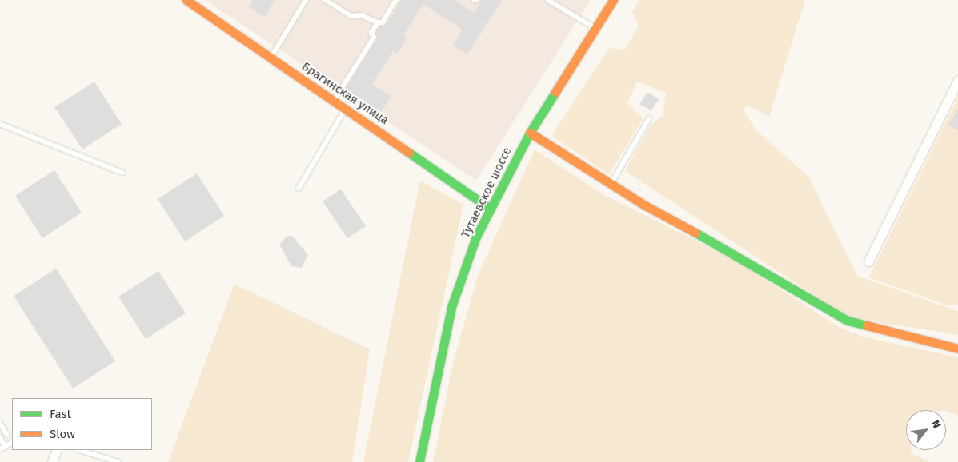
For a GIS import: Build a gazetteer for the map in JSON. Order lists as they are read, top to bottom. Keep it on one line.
{"streets":{"street":["Брагинская улица","Тутаевское шоссе"]},"crossings":[["Брагинская улица","Тутаевское шоссе"]],"legend":["Fast","Slow"],"north":"top right"}
